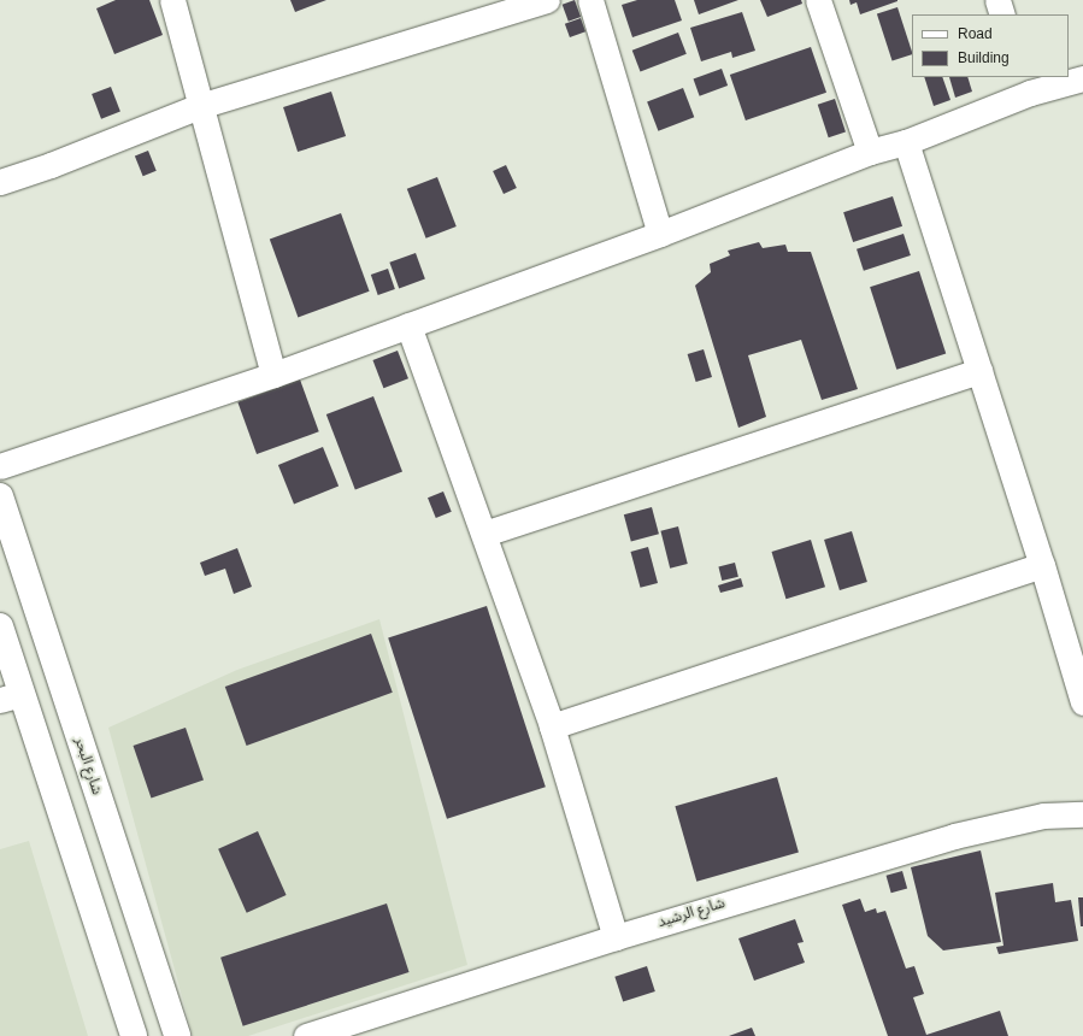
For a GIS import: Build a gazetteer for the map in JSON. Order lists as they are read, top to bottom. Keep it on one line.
{"streets":{"main road":["شارع البحر"],"street":["شارع الرشيد"]},"legend":["Road","Building"]}
